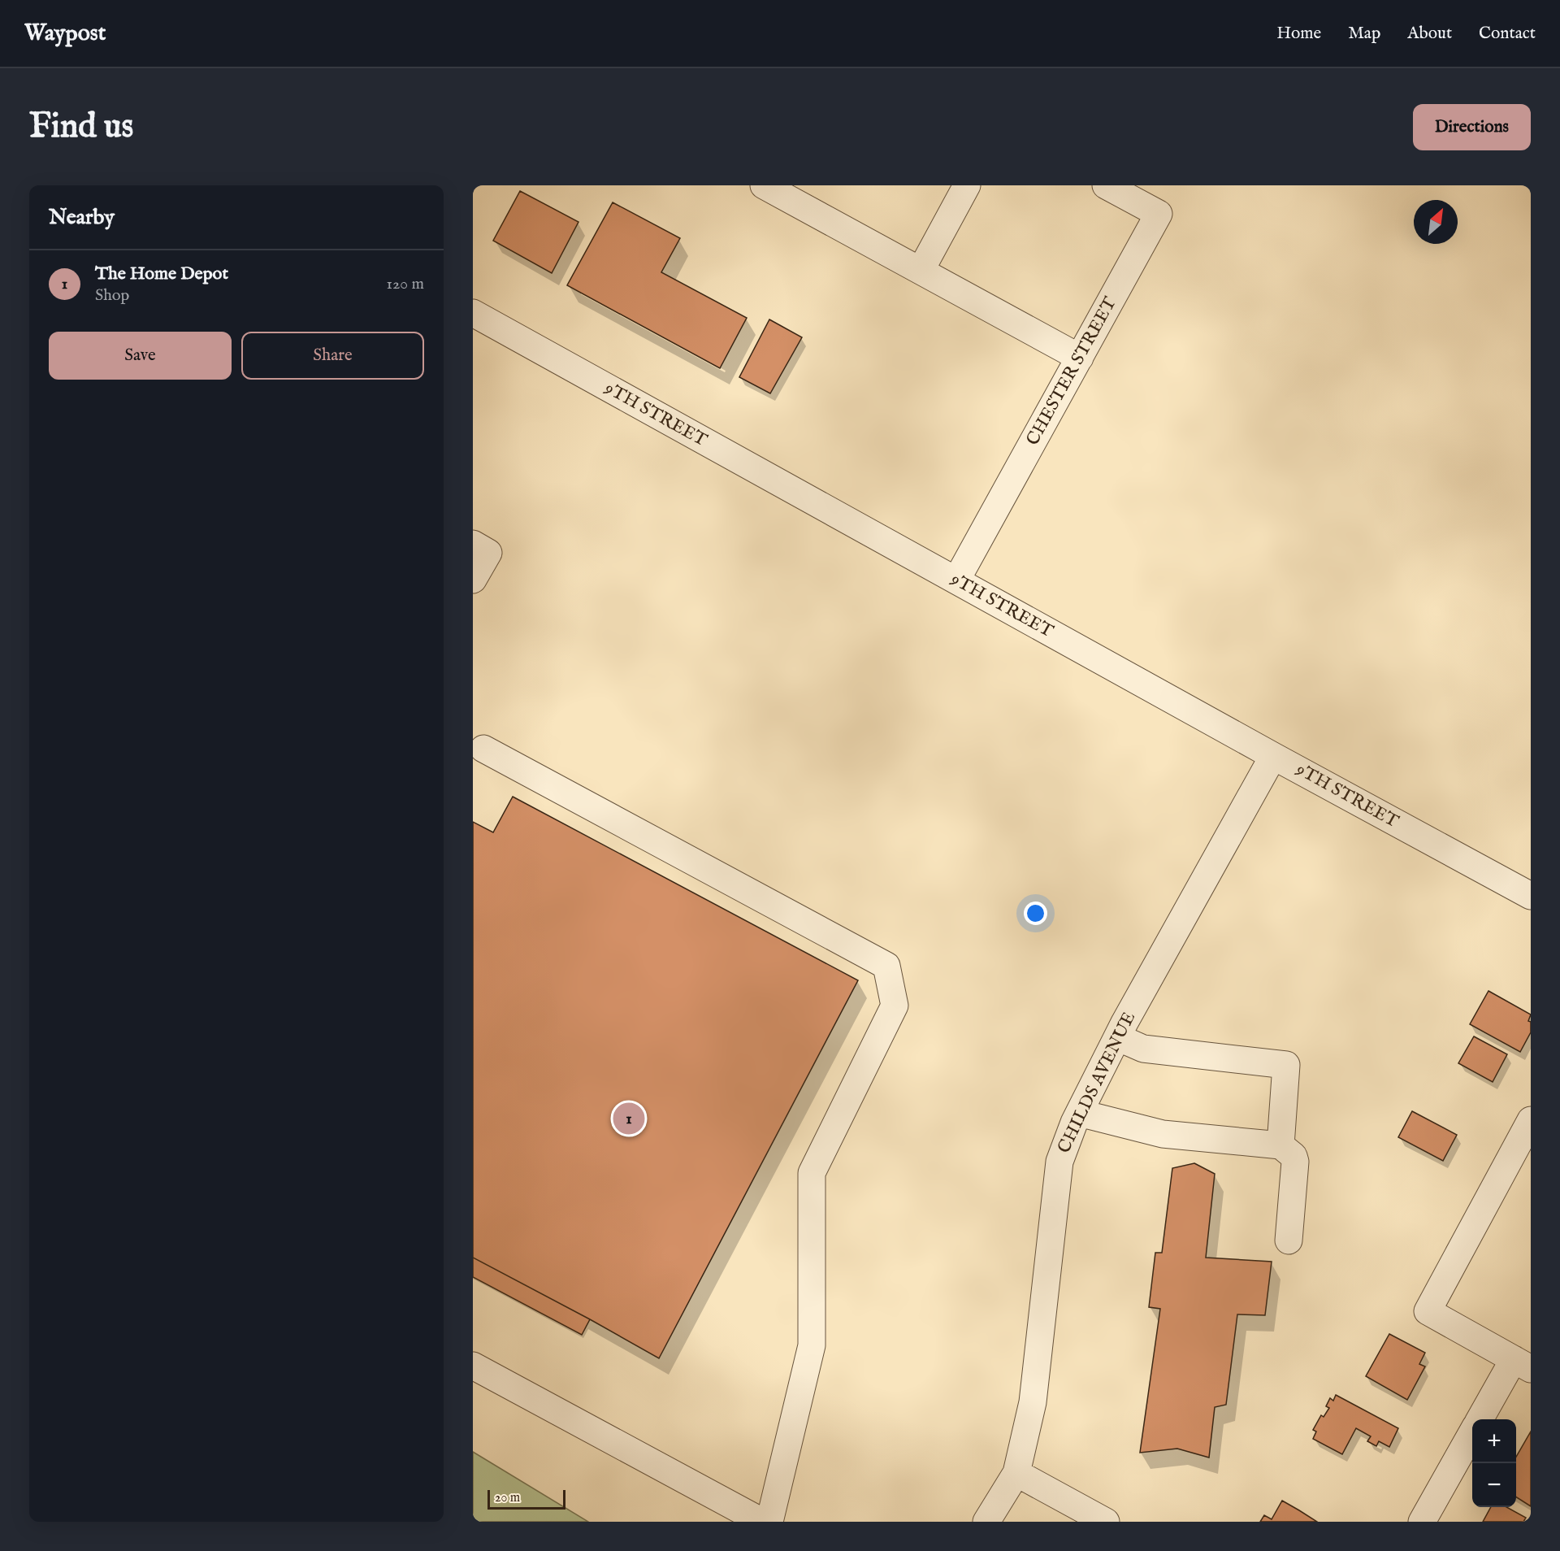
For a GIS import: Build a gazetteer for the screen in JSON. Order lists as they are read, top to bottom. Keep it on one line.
{"streets":{"street":["CHESTER STREET","9TH STREET","CHILDS AVENUE"]},"crossings":[["CHESTER STREET","9TH STREET"],["9TH STREET","CHILDS AVENUE"]],"scale_bar":"20 m","north":"top right","page":{"header":"Waypost","nav":["Home","Map","About","Contact"],"buttons":["Directions",["Save","Share"]],"title":"Find us","heading":"Nearby","list":[{"mark":"1","name":"The Home Depot","note":"Shop","value":"120 m"}],"pins":"1","map_buttons":["+","−"],"scale":"20 m"}}
